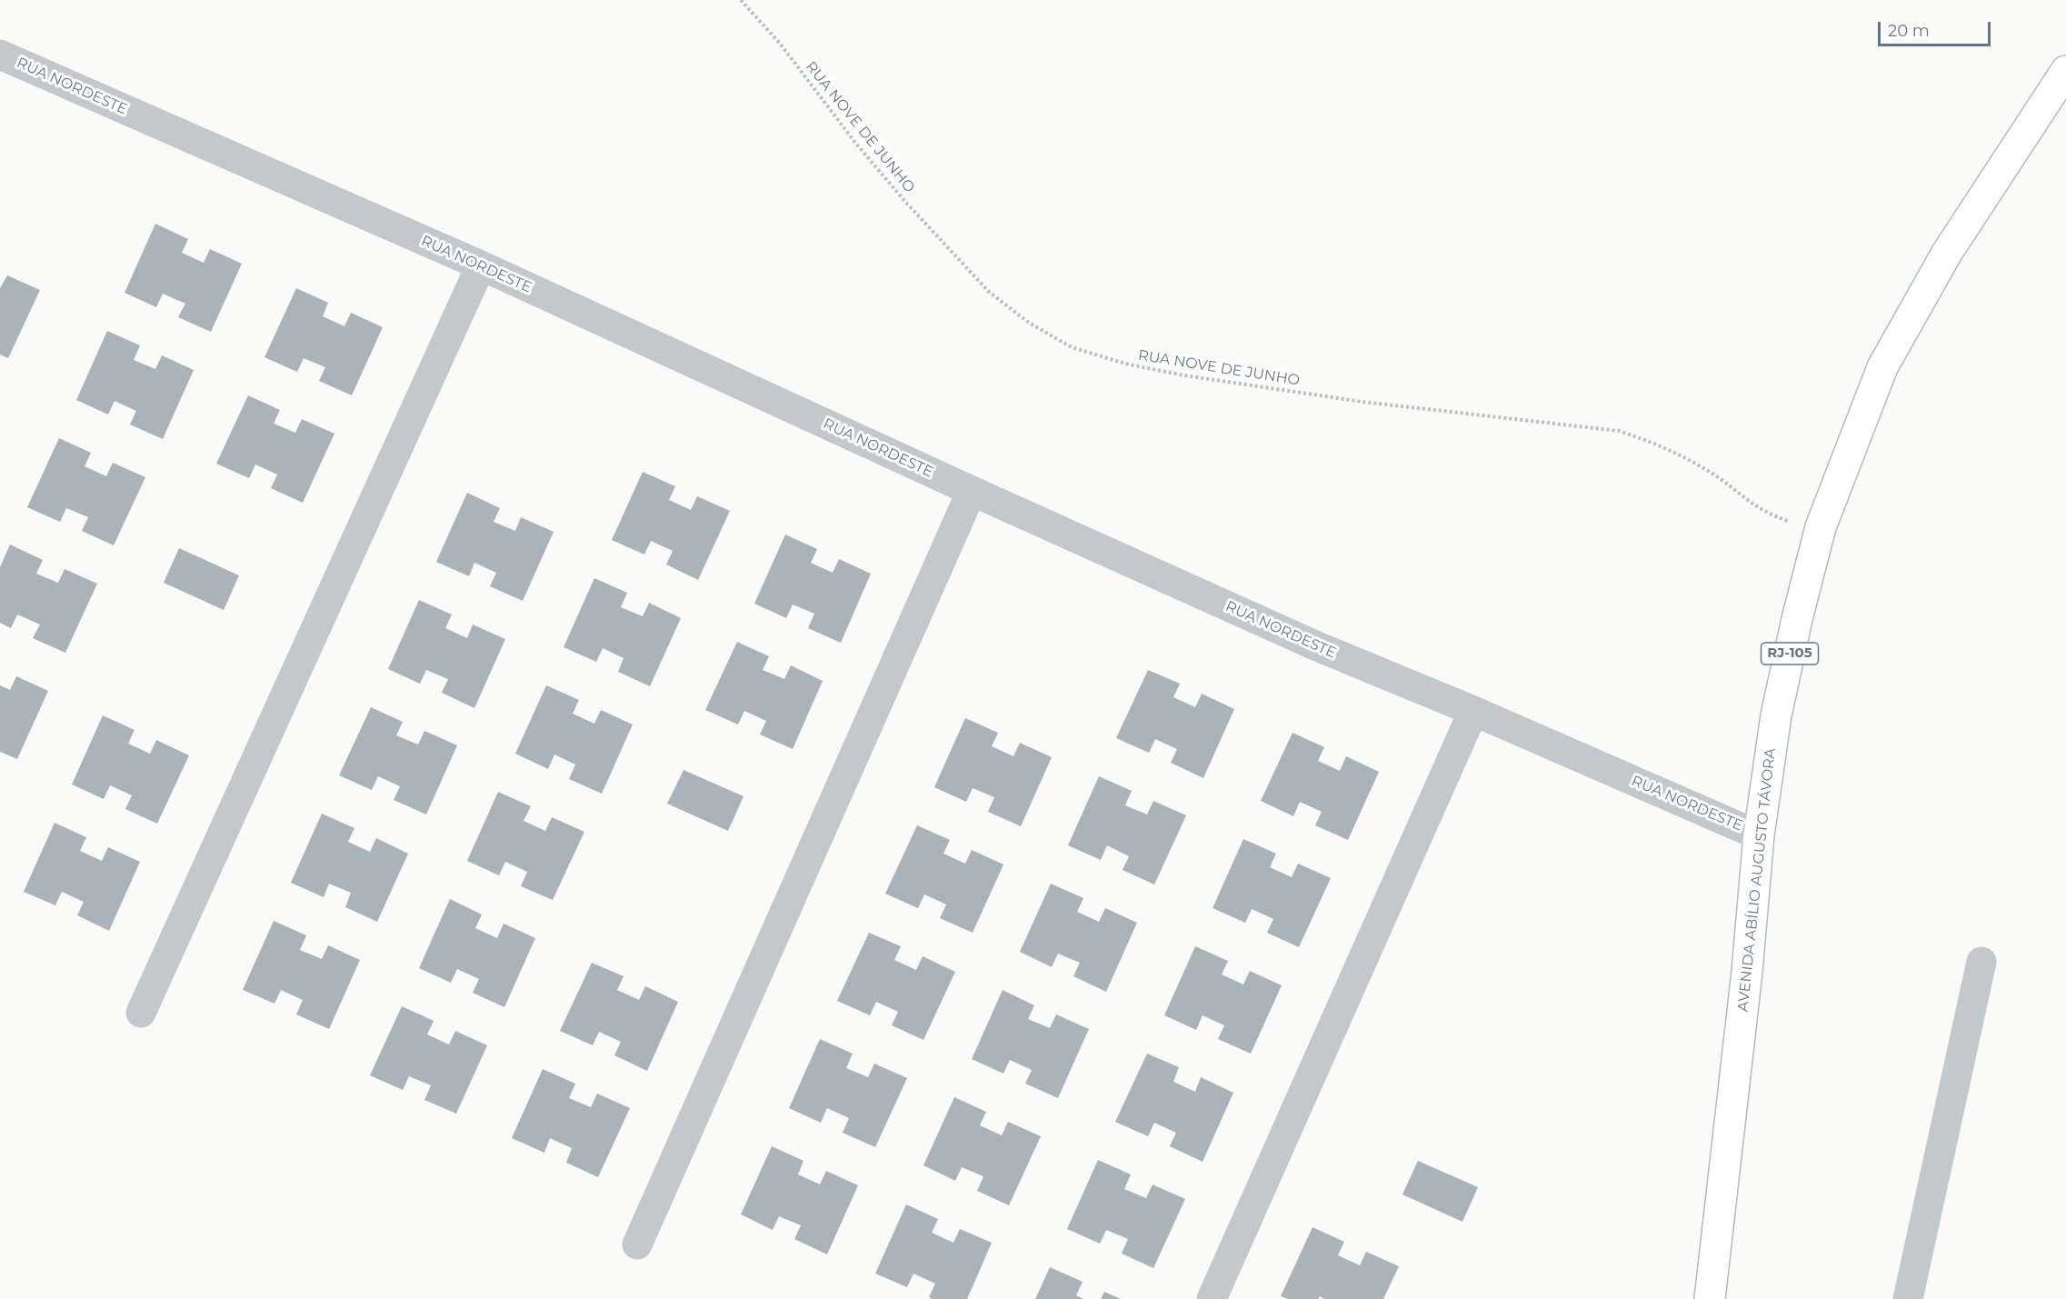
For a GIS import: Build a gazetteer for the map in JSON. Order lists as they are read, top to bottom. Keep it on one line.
{"streets":{"main road":["RJ-105","AVENIDA ABÍLIO AUGUSTO TÁVORA"],"street":["RUA NORDESTE"],"path":["RUA NOVE DE JUNHO"]},"crossings":[["RUA NORDESTE","AVENIDA ABÍLIO AUGUSTO TÁVORA"],["RUA NOVE DE JUNHO","AVENIDA ABÍLIO AUGUSTO TÁVORA"]],"scale_bar":"20 m"}
